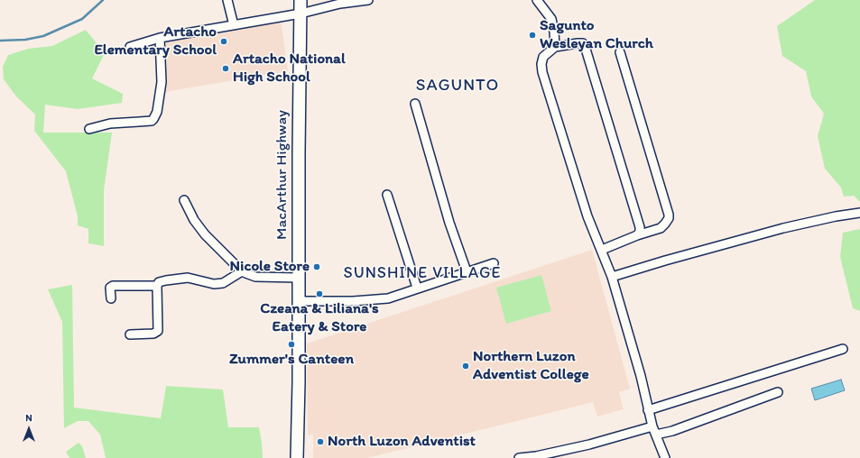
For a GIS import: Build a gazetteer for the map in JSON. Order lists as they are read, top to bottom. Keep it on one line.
{"streets":{"highway":["MacArthur Highway"]},"districts":["SAGUNTO","SUNSHINE VILLAGE"],"places":["Sagunto Wesleyan Church","Artacho Elementary School","Artacho National High School","Nicole Store","Czeana & Liliana's Eatery & Store","Zummer's Canteen","Northern Luzon Adventist College","North Luzon Adventist"],"north":"top"}
